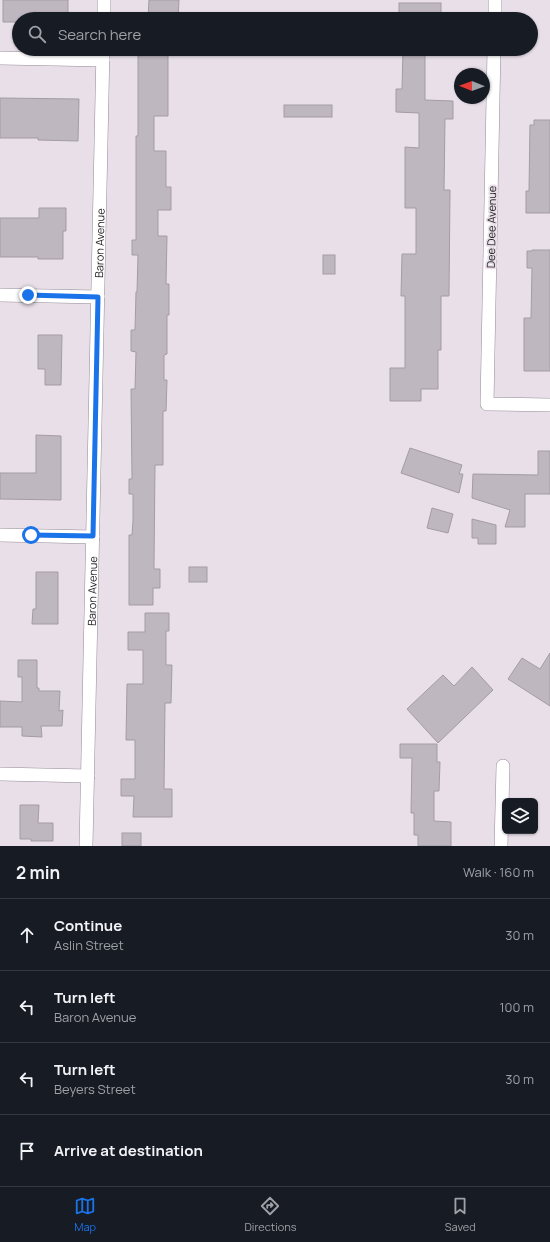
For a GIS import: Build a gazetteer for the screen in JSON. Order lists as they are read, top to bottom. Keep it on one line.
{"streets":{"street":["Dee Dee Avenue","Baron Avenue"]},"north":"left","page":{"search":"Search here","heading":["2 min","Walk · 160 m"],"list":[["Continue","Aslin Street","30 m"],["Turn left","Baron Avenue","100 m"],["Turn left","Beyers Street","30 m"],"Arrive at destination"],"nav":["Map","Directions","Saved"]}}
